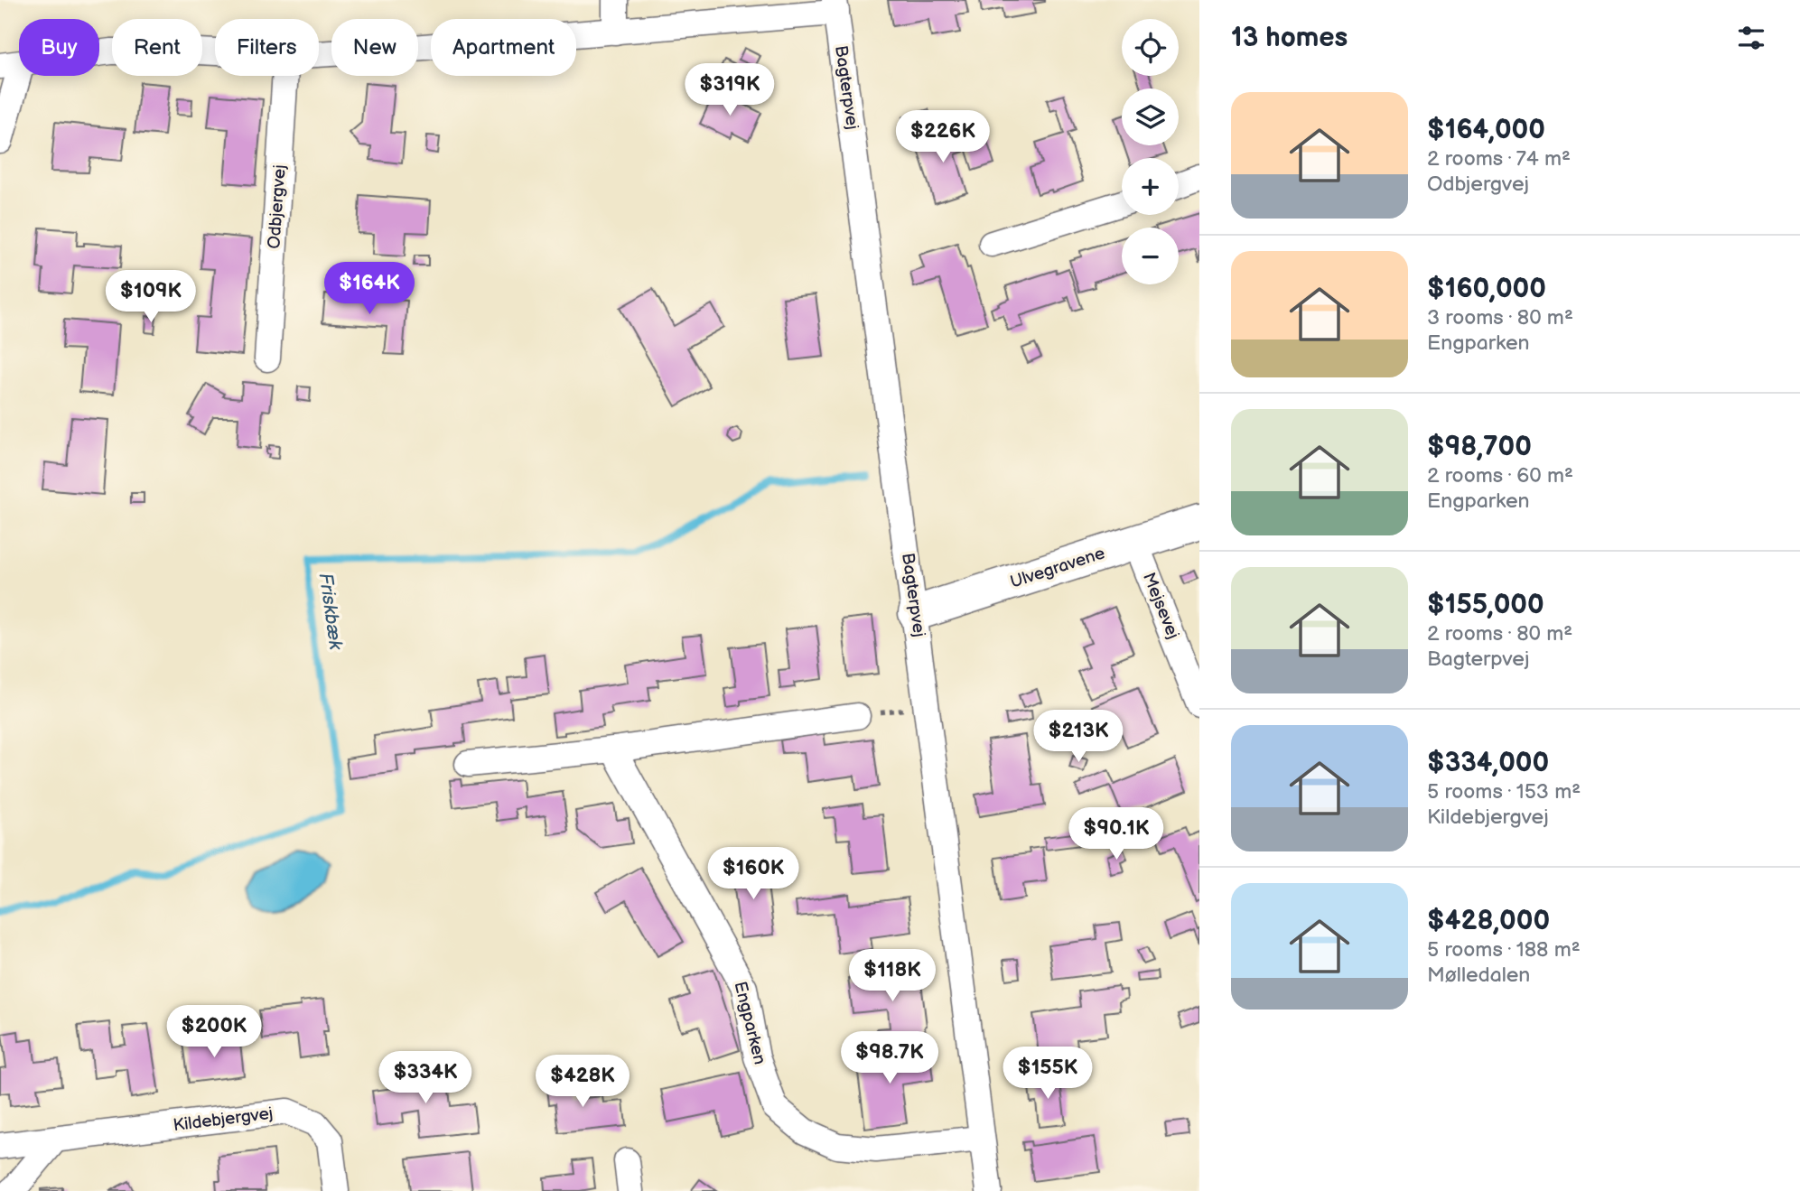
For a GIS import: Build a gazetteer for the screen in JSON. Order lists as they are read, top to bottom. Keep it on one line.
{"streets":{"street":["Bagterpvej","Odbjergvej","Ulvegravene","Mejsevej","Engparken","Kildebjergvej"]},"crossings":[["Bagterpvej","Ulvegravene"],["Bagterpvej","Engparken"],["Ulvegravene","Mejsevej"]],"water":["Friskbæk"],"page":{"heading":"13 homes","map_buttons":["+","−"],"chip":["Buy","Rent","Filters","New","Apartment"],"price":["$319K","$226K","$164K","$109K","$213K","$90.1K","$160K","$118K","$200K","$98.7K","$155K","$334K","$428K"],"list":[{"name":"$164,000","note":"2 rooms · 74 m² · Odbjergvej"},{"name":"$160,000","note":"3 rooms · 80 m² · Engparken"},{"name":"$98,700","note":"2 rooms · 60 m² · Engparken"},{"name":"$155,000","note":"2 rooms · 80 m² · Bagterpvej"},{"name":"$334,000","note":"5 rooms · 153 m² · Kildebjergvej"},{"name":"$428,000","note":"5 rooms · 188 m² · Mølledalen"}]}}
